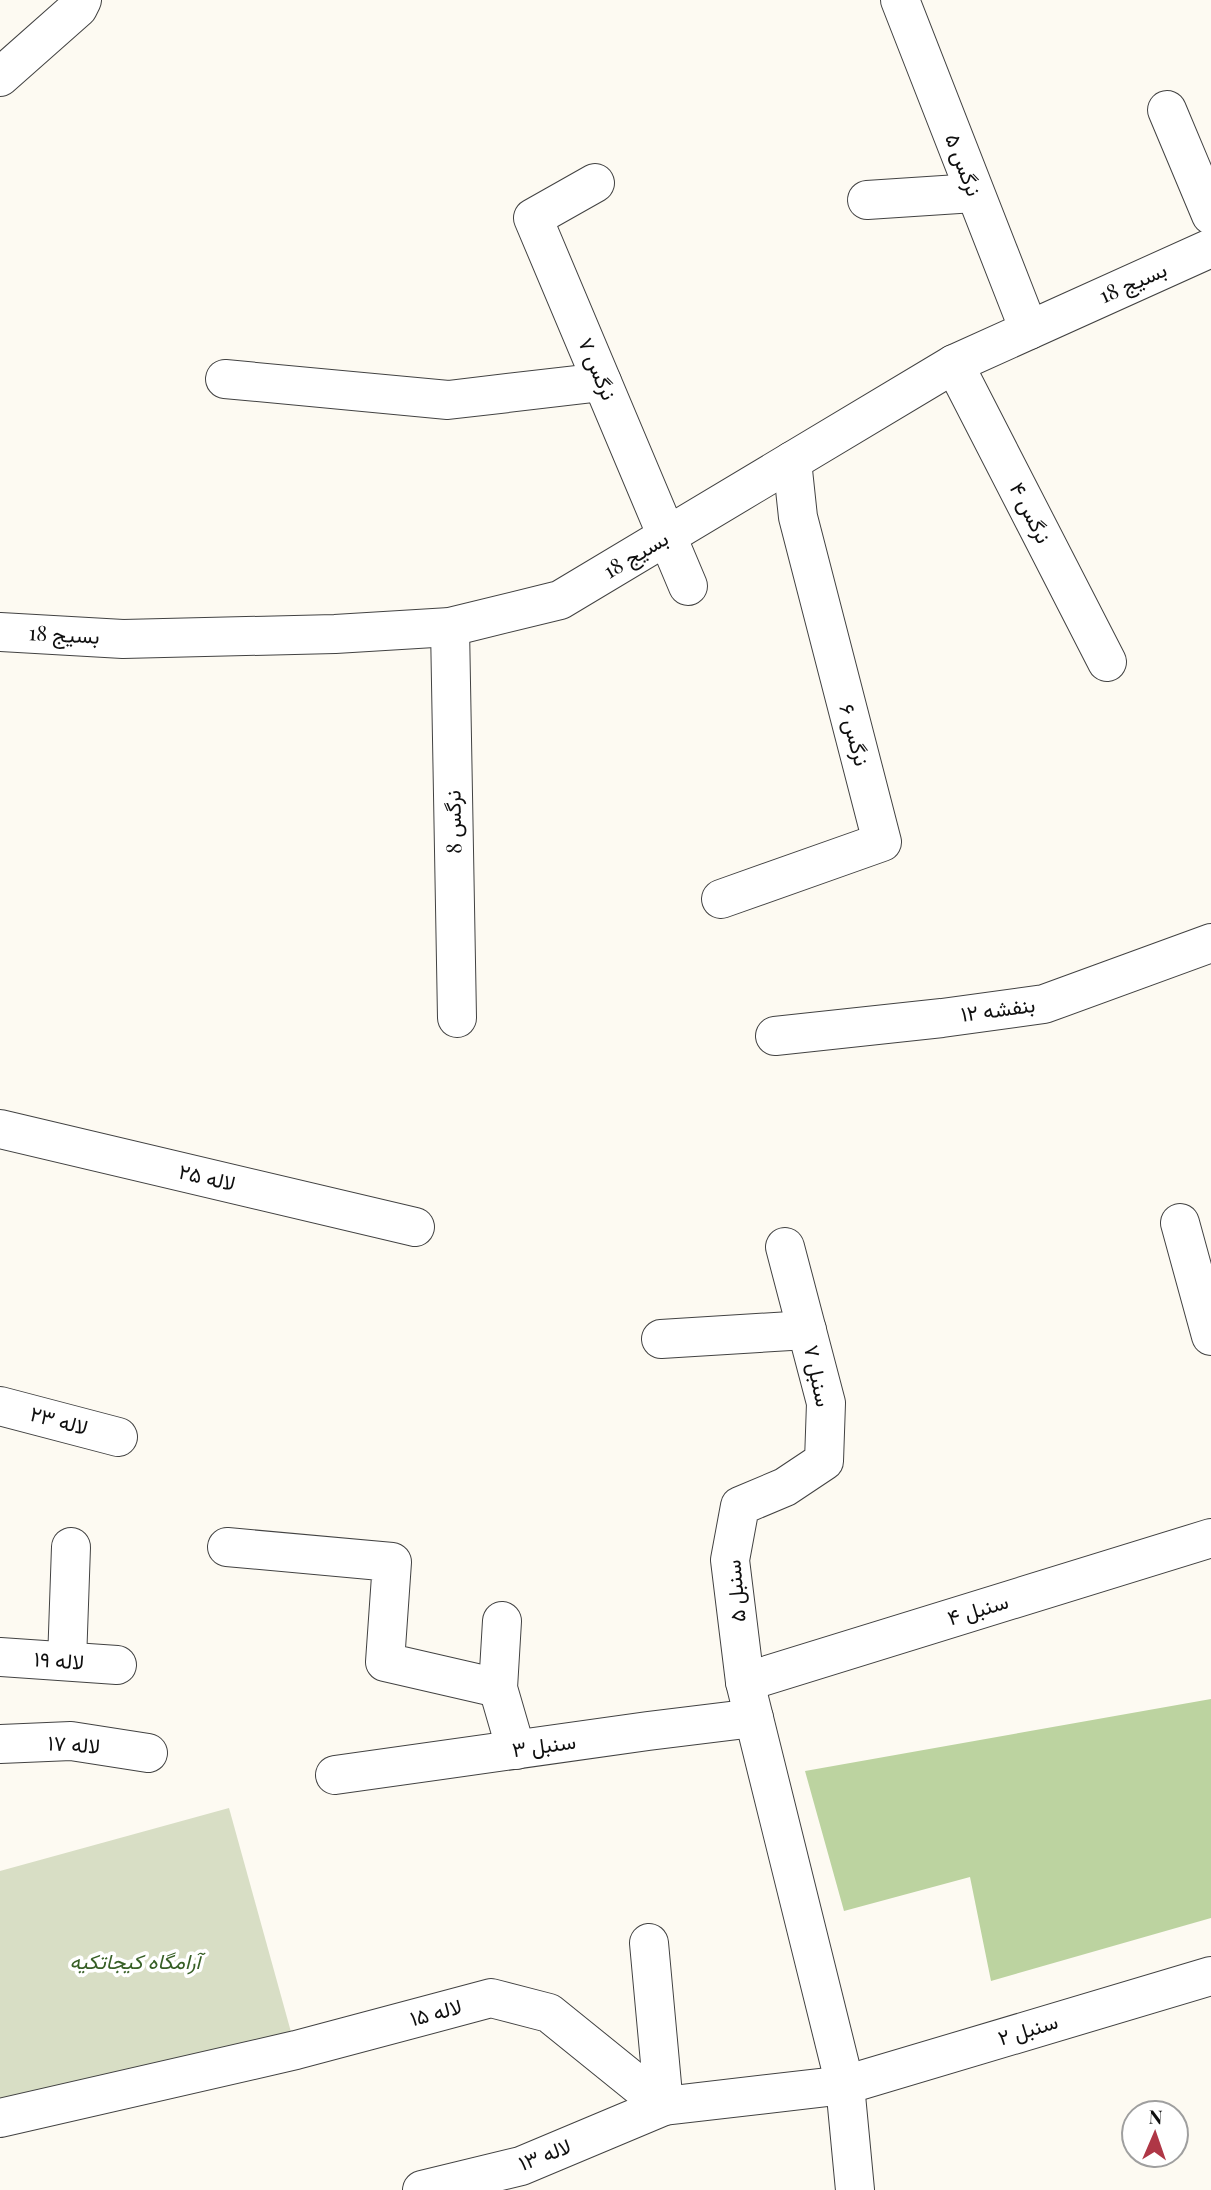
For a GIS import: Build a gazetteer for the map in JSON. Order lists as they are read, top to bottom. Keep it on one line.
{"streets":{"street":["نرگس ۵","بسیج 18","نرگس ۷","نرگس ۴","نرگس ۶","نرگس 8","بنفشه ۱۲","لاله ۲۵","سنبل ۷","لاله ۲۳","سنبل ۵","سنبل ۴","لاله ۱۹","لاله ۱۷","سنبل ۳","لاله ۱۵","سنبل ۲","لاله ۱۳"]},"crossings":[["نرگس ۵","بسیج 18"],["بسیج 18","نرگس ۷"],["بسیج 18","نرگس ۴"],["بسیج 18","نرگس ۶"],["بسیج 18","نرگس 8"],["سنبل ۷","سنبل ۵"],["سنبل ۵","سنبل ۴"],["لاله ۱۵","لاله ۱۳"]],"parks":["آرامگاه کیجاتکیه"],"north":"top"}
